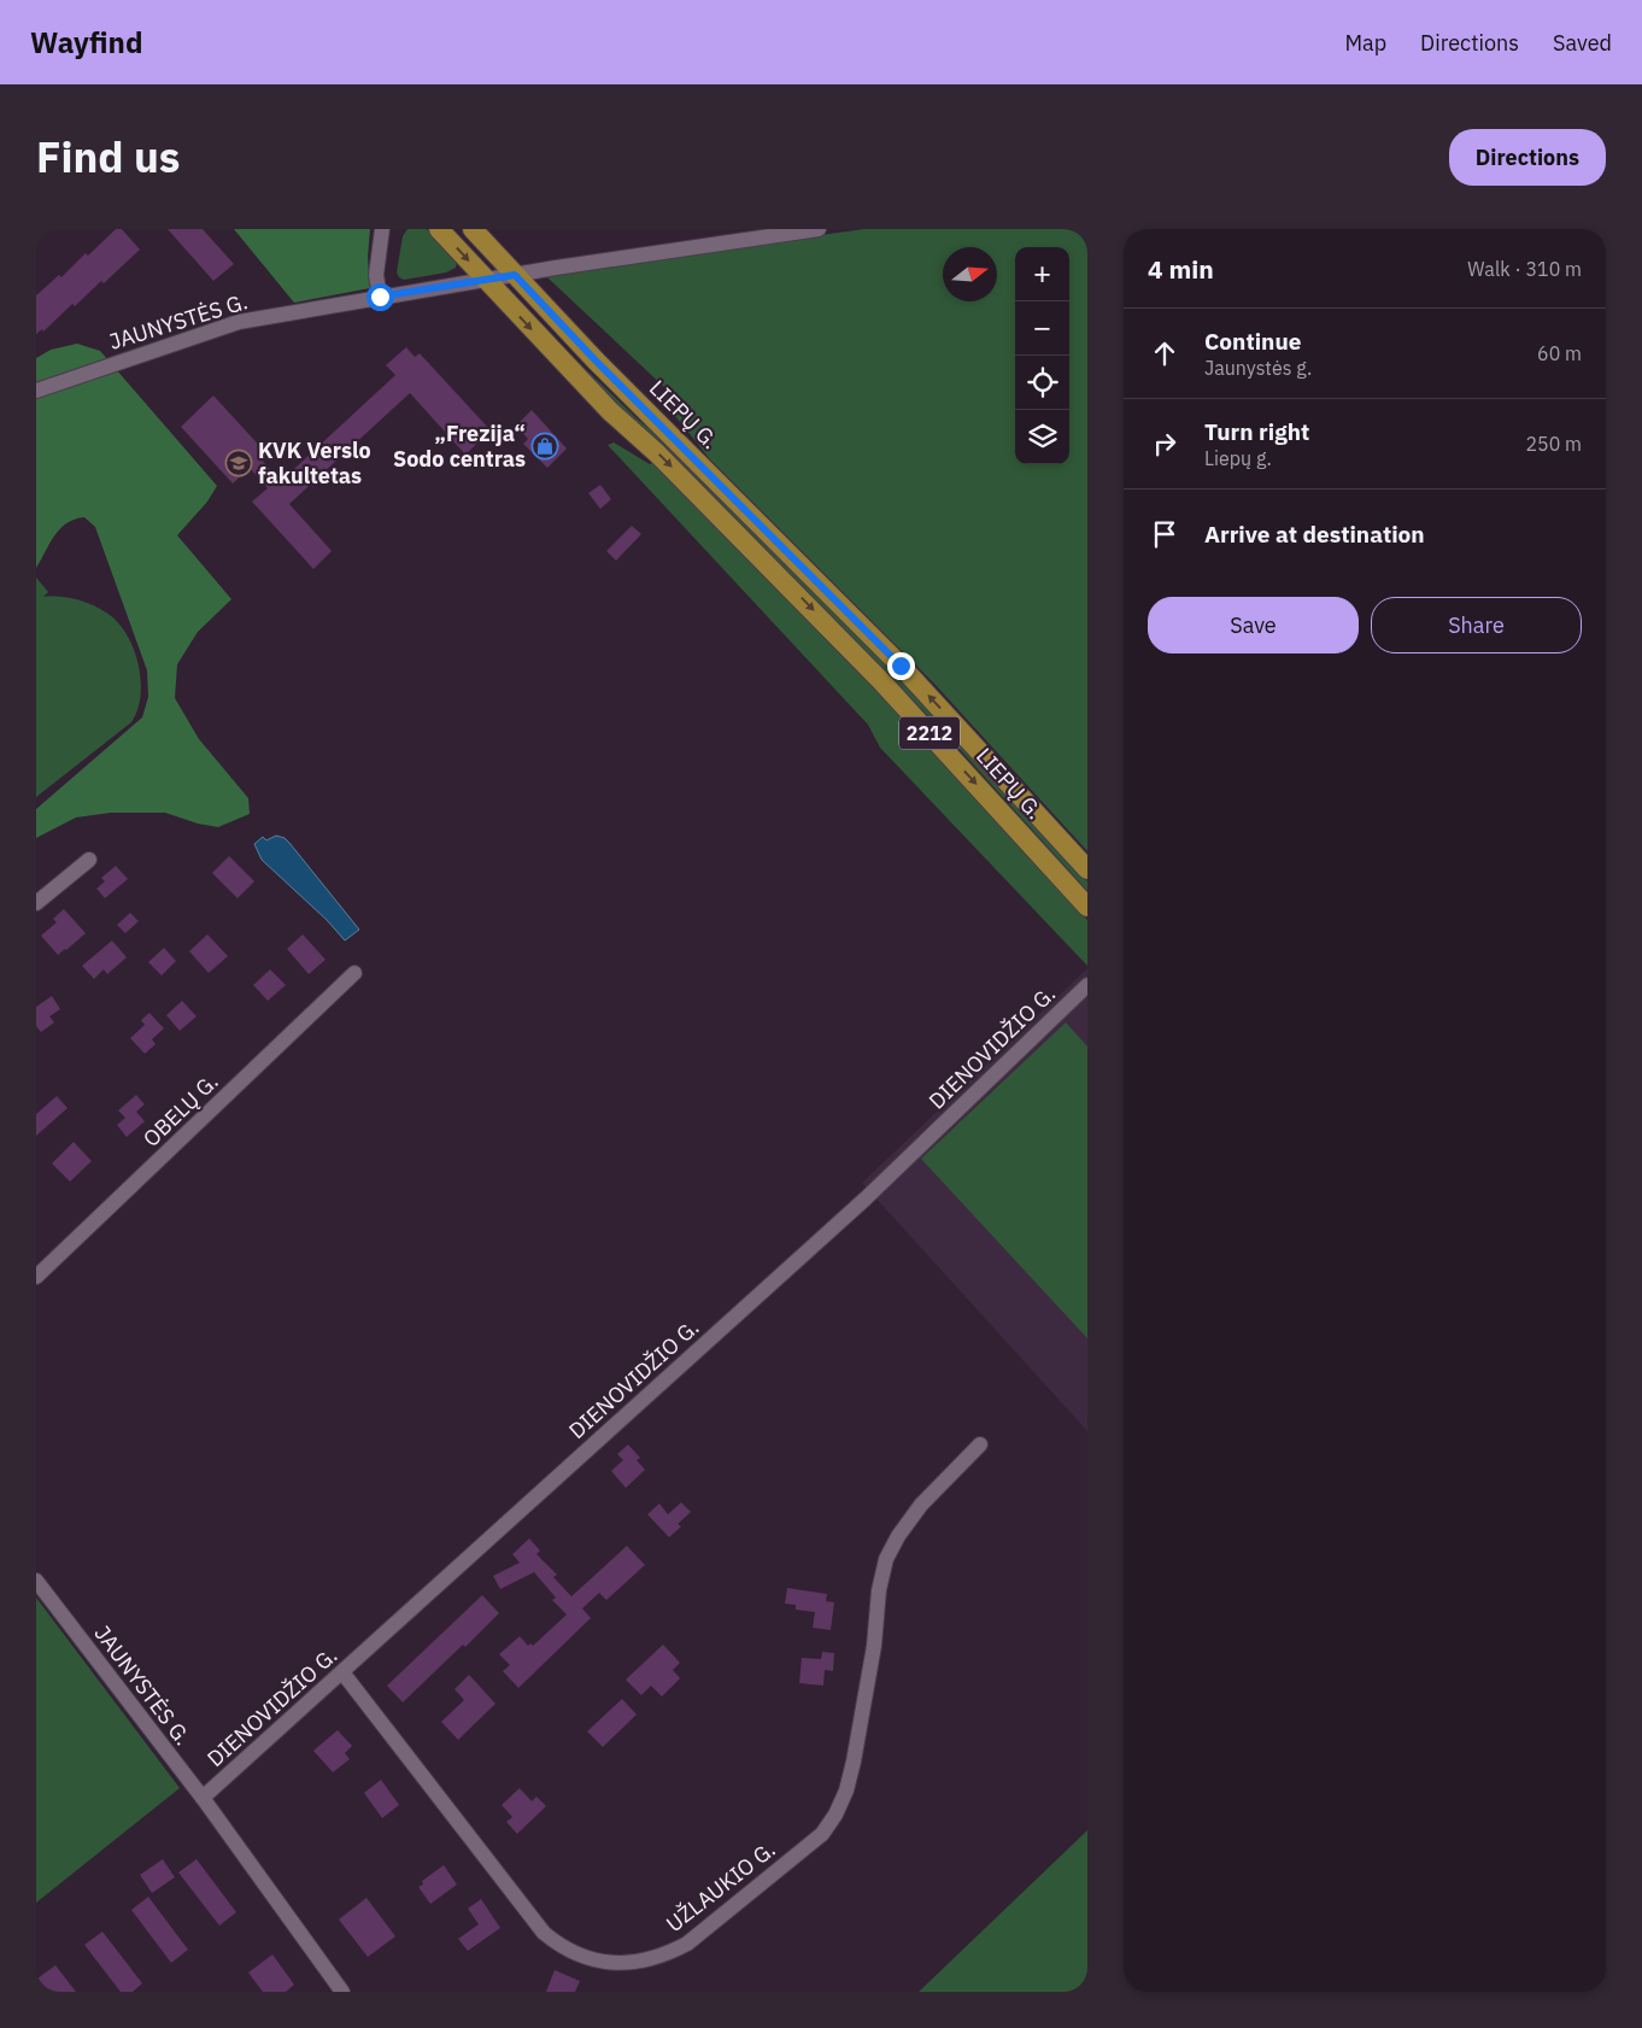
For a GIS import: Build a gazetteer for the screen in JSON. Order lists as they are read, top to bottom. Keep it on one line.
{"streets":{"main road":["LIEPŲ G.","2212"],"street":["JAUNYSTĖS G.","DIENOVIDŽIO G.","OBELŲ G.","UŽLAUKIO G."]},"crossings":[["JAUNYSTĖS G.","LIEPŲ G."],["JAUNYSTĖS G.","DIENOVIDŽIO G."],["DIENOVIDŽIO G.","UŽLAUKIO G."]],"places":{"shop":["„Frezija“ Sodo centras"],"school or university":["KVK Verslo fakultetas"]},"north":"right","page":{"header":"Wayfind","nav":["Map","Directions","Saved"],"title":"Find us","buttons":["Directions",["Save","Share"]],"heading":["4 min","Walk · 310 m"],"map_buttons":["+","−"],"list":[["Continue","Jaunystės g.","60 m"],["Turn right","Liepų g.","250 m"],"Arrive at destination"]}}
